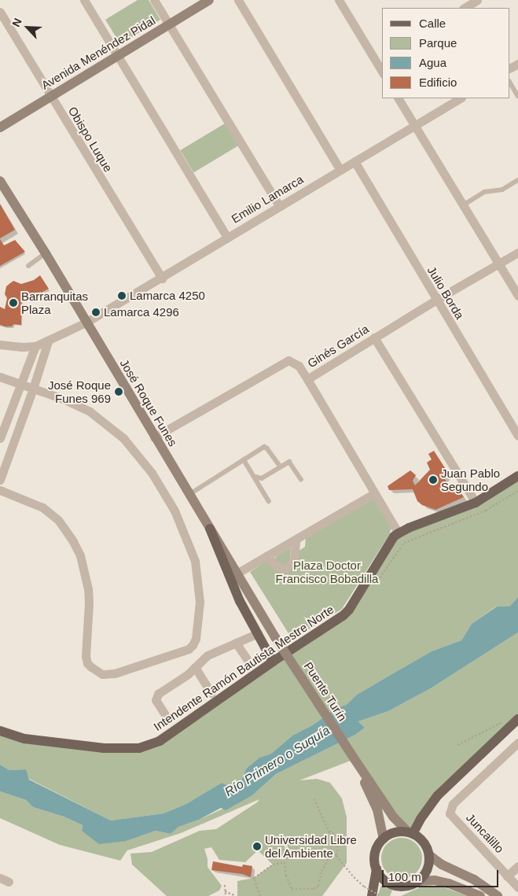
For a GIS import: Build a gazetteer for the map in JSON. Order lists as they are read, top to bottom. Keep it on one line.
{"streets":{"main road":["Avenida Menéndez Pidal","José Roque Funes","Intendente Ramón Bautista Mestre Norte","Puente Turín"],"street":["Obispo Luque","Emilio Lamarca","Julio Borda","Ginés García","Juncalillo"]},"crossings":[["Avenida Menéndez Pidal","Obispo Luque"],["Obispo Luque","Emilio Lamarca"],["Emilio Lamarca","Julio Borda"],["Emilio Lamarca","José Roque Funes"],["Julio Borda","Ginés García"],["Ginés García","José Roque Funes"],["José Roque Funes","Puente Turín"]],"water":["Río Primero o Suquía"],"parks":["Plaza Doctor Francisco Bobadilla"],"places":["Lamarca 4250","Barranquitas Plaza","Lamarca 4296","José Roque Funes 969","Juan Pablo Segundo","Universidad Libre del Ambiente"],"legend":["Calle","Parque","Agua","Edificio"],"scale_bar":"100 m","north":"top left"}
